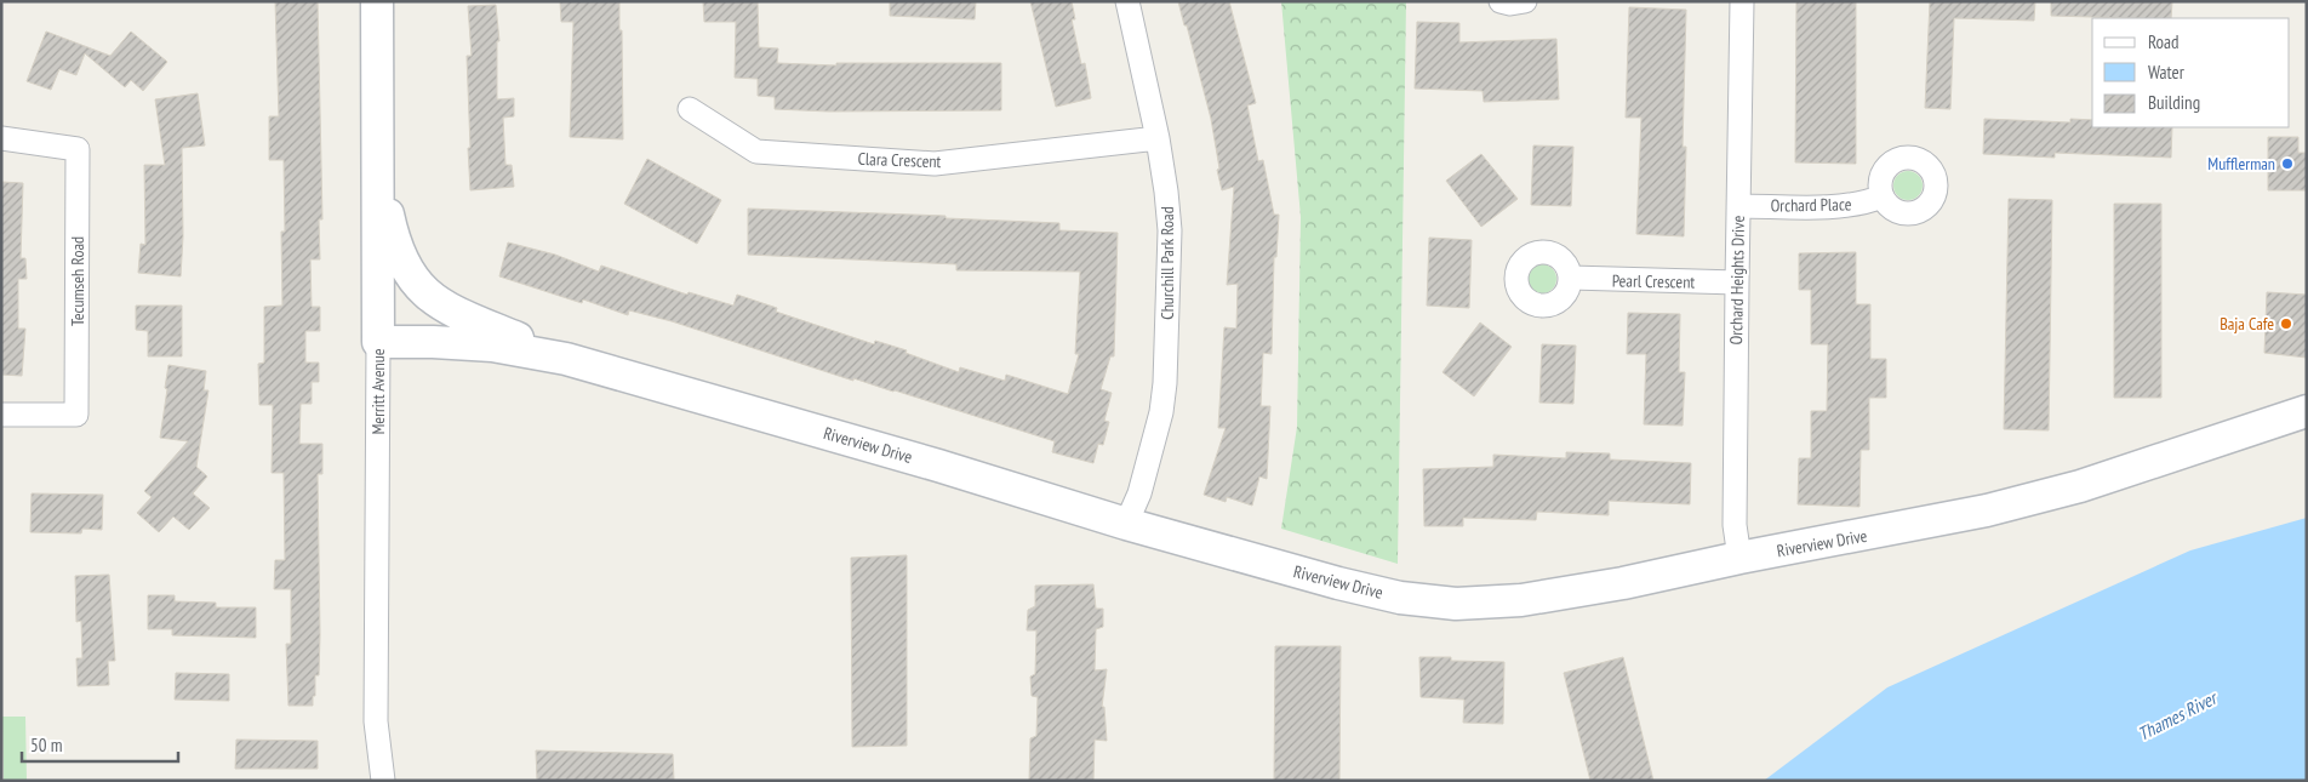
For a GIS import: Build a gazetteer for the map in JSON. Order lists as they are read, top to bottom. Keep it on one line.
{"streets":{"street":["Clara Crescent","Orchard Place","Churchill Park Road","Orchard Heights Drive","Tecumseh Road","Pearl Crescent","Merritt Avenue","Riverview Drive"]},"crossings":[["Clara Crescent","Churchill Park Road"],["Orchard Place","Orchard Heights Drive"],["Churchill Park Road","Riverview Drive"],["Orchard Heights Drive","Pearl Crescent"],["Orchard Heights Drive","Riverview Drive"],["Merritt Avenue","Riverview Drive"]],"water":["Thames River"],"places":["Mufflerman","Baja Cafe"],"legend":["Road","Water","Building"],"scale_bar":"50 m"}
